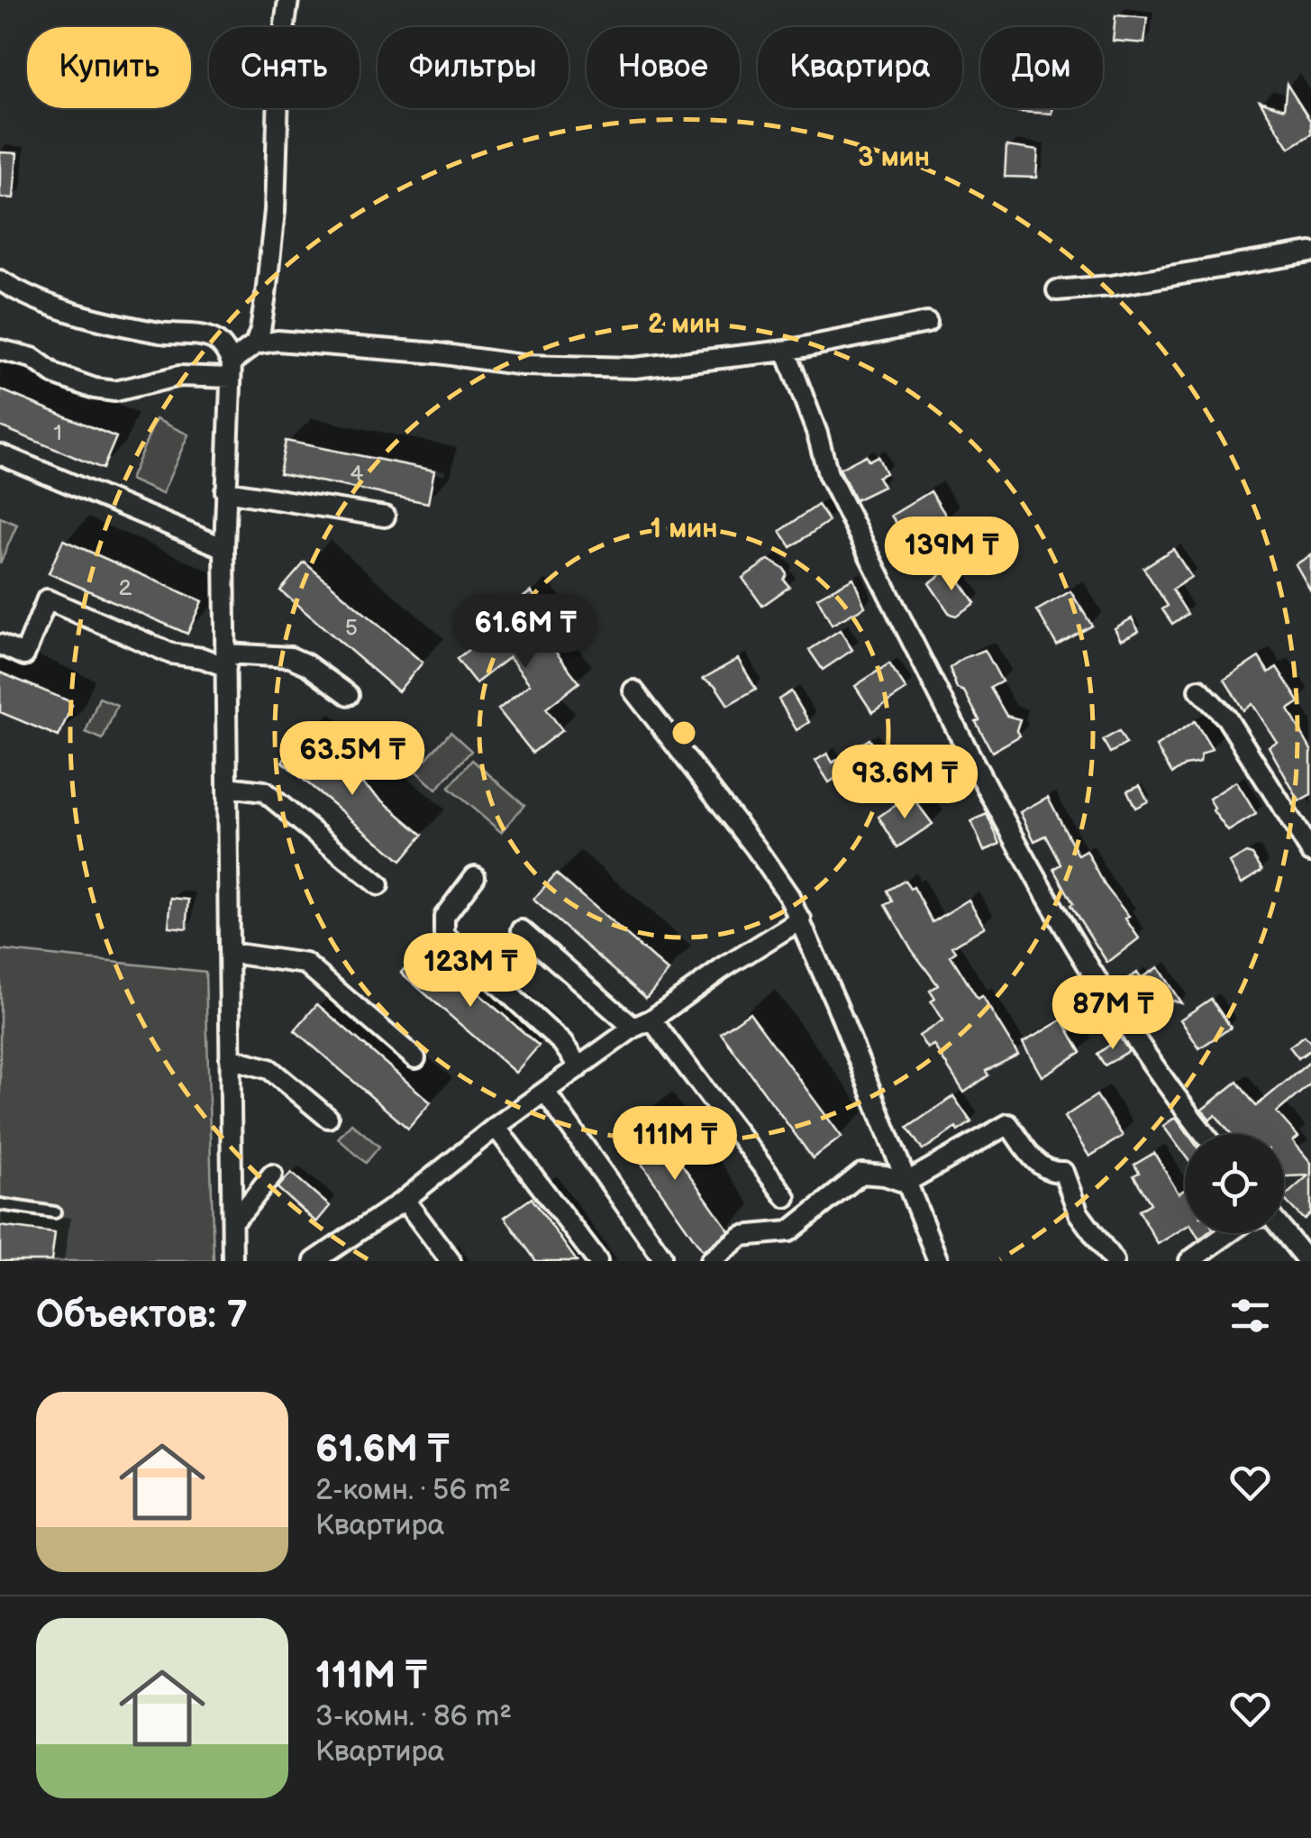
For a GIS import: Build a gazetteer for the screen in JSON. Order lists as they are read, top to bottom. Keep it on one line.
{"house_numbers":["1","4","2","5"],"page":{"chip":["Купить","Снять","Фильтры","Новое","Квартира","Дом"],"price":["139M ₸","61.6M ₸","63.5M ₸","93.6M ₸","123M ₸","87M ₸","111M ₸"],"heading":"Объектов: 7","list":[{"name":"61.6M ₸","note":"2-комн. · 56 m² · Квартира"},{"name":"111M ₸","note":"3-комн. · 86 m² · Квартира"}]},"rings":["3 мин","2 мин","1 мин"]}
